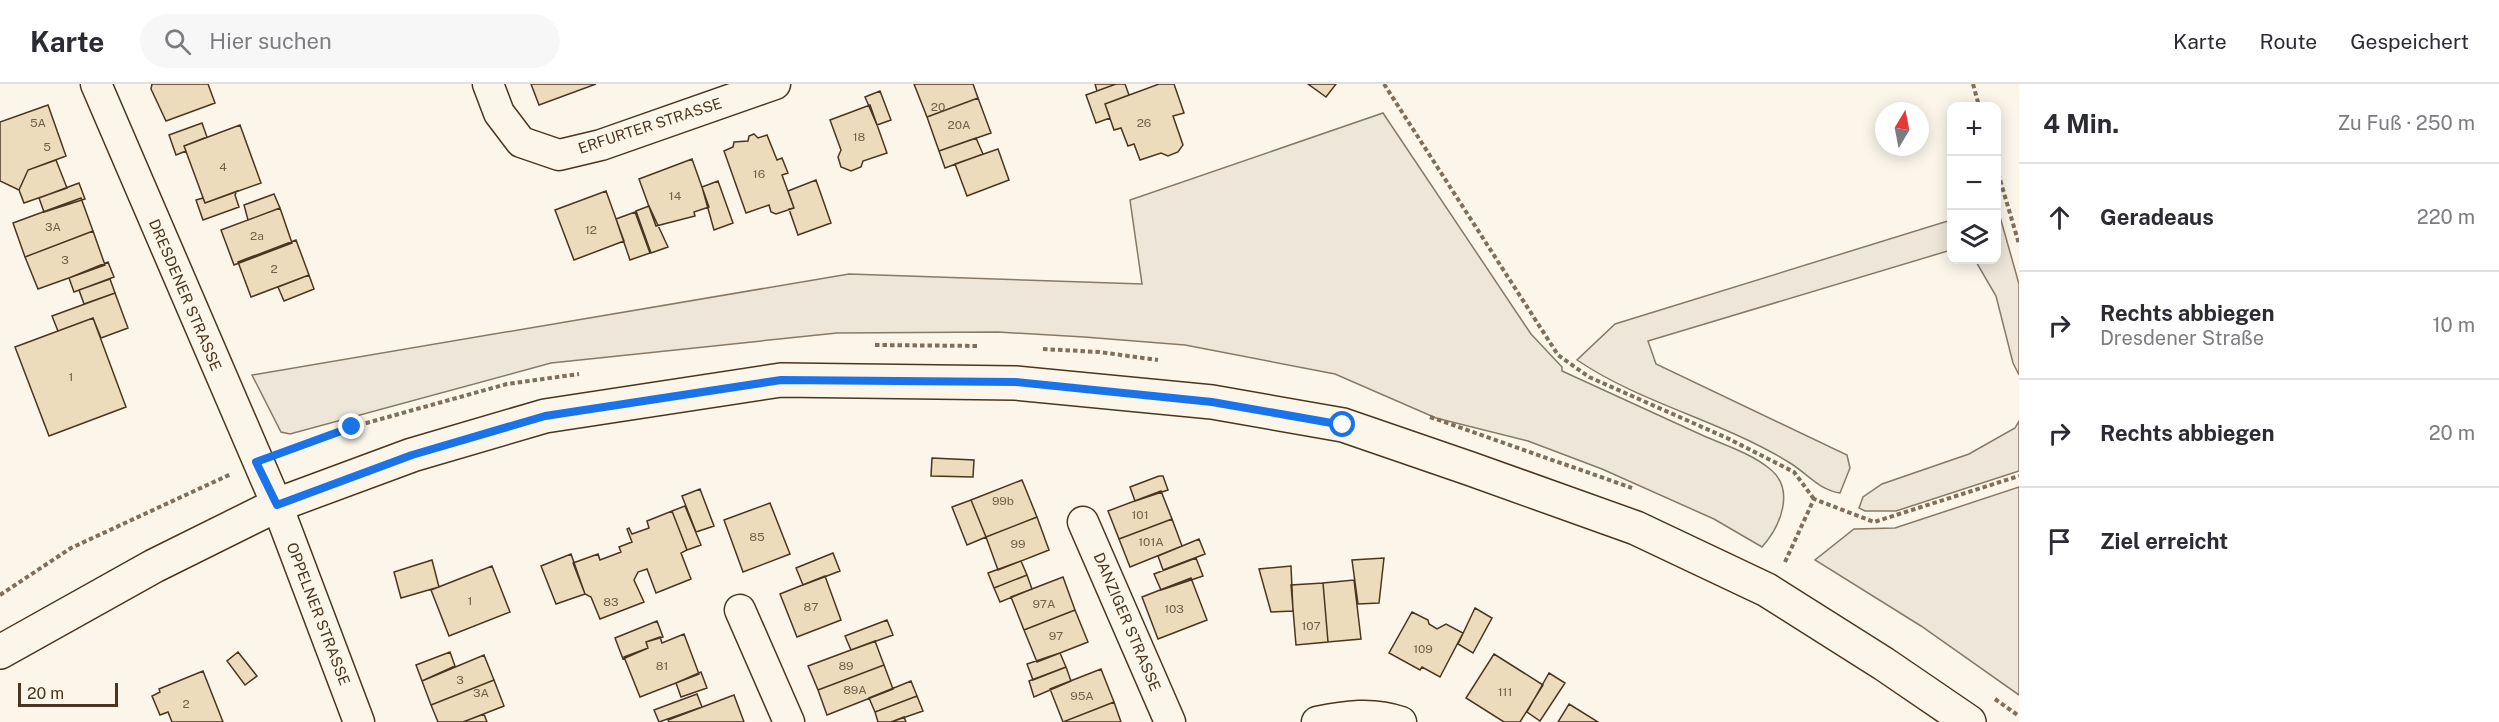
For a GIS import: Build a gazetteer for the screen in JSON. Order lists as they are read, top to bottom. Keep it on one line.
{"streets":{"street":["ERFURTER STRASSE","DRESDENER STRASSE","OPPELNER STRASSE","DANZIGER STRASSE"]},"crossings":[["DRESDENER STRASSE","OPPELNER STRASSE"]],"house_numbers":["20","5A","26","20A","18","5","4","16","14","3A","12","2a","3","2","1","99b","101","85","101A","99","1","83","97A","87","103","107","97","109","81","89","3","89A","111","3A","95A","2"],"scale_bar":"20 m","north":"top","page":{"header":"Karte","search":"Hier suchen","nav":["Karte","Route","Gespeichert"],"heading":["4 Min.","Zu Fuß · 250 m"],"map_buttons":["+","−"],"list":[["Geradeaus","220 m"],["Rechts abbiegen","Dresdener Straße","10 m"],["Rechts abbiegen","20 m"],"Ziel erreicht"],"scale":"20 m"}}
